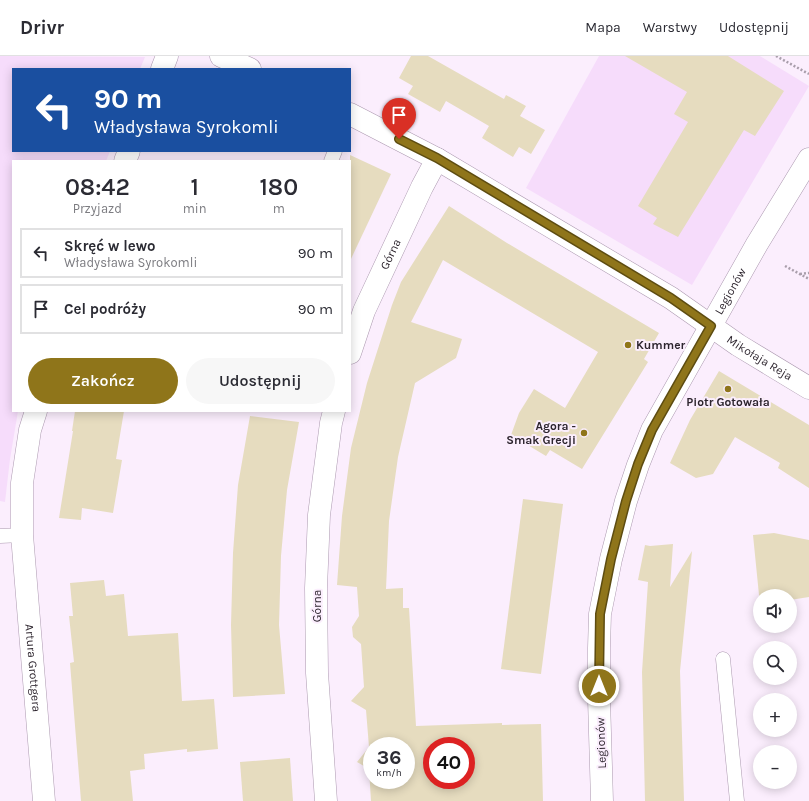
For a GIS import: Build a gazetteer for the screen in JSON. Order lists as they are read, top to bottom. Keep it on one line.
{"streets":{"street":["Górna","Legionów","Mikołaja Reja","Artura Grottgera"]},"crossings":[["Górna","Mikołaja Reja"],["Legionów","Mikołaja Reja"]],"places":["Kummer","Piotr Gotowała","Agora - Smak Grecji"],"page":{"header":"Drivr","nav":["Mapa","Warstwy","Udostępnij"],"turn":["90 m","Władysława Syrokomli"],"eta":["08:42","Przyjazd","1","min","180","m"],"list":[{"name":"Skręć w lewo","note":"Władysława Syrokomli","value":"90 m"},{"name":"Cel podróży","value":"90 m"}],"buttons":["Zakończ","Udostępnij"],"map_buttons":["+","−"],"speed":"36 km/h","limit":"40"}}
